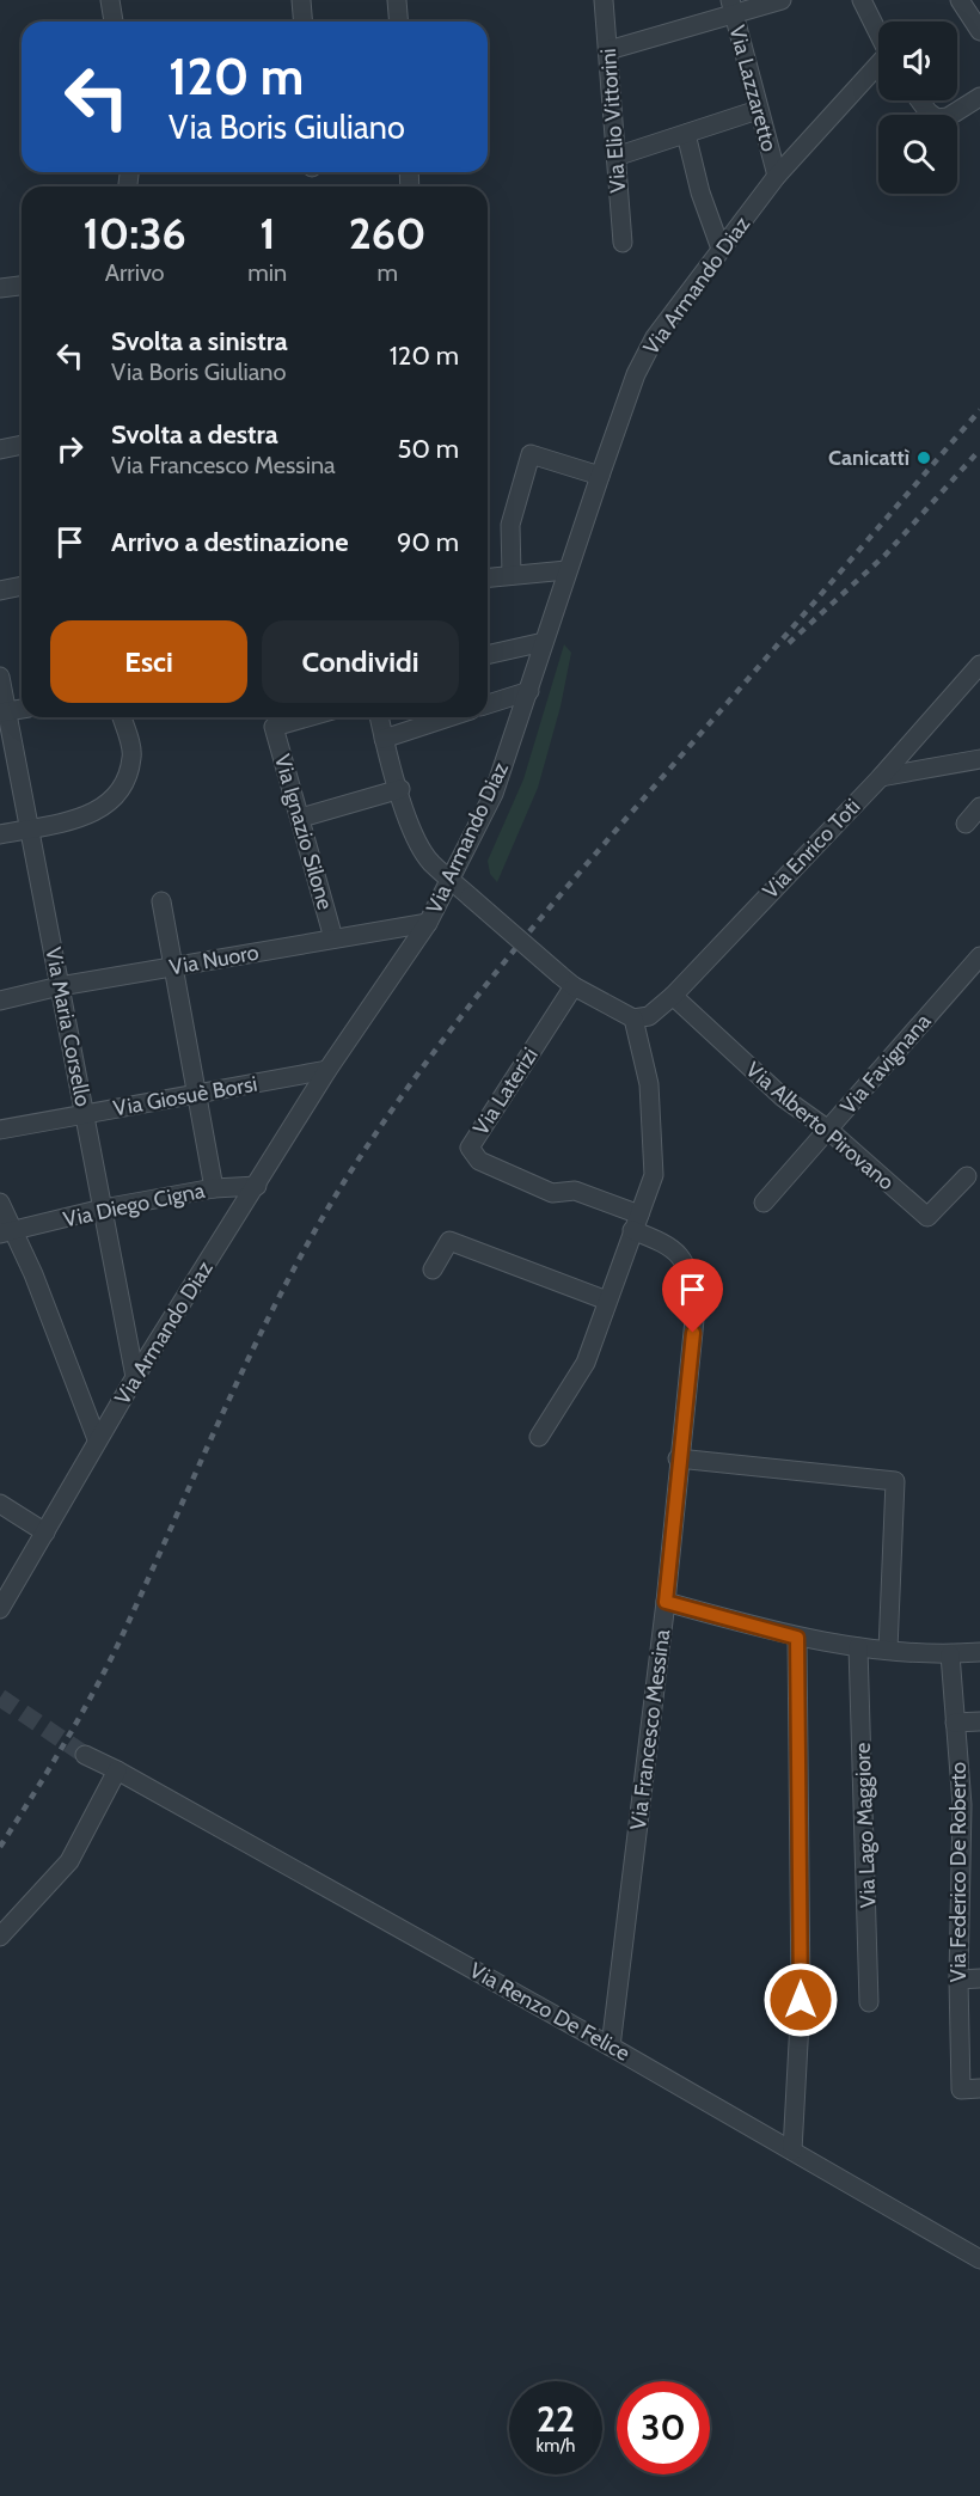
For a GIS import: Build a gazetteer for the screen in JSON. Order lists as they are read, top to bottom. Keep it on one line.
{"streets":{"street":["Via Lazzaretto","Via Elio Vittorini","Via Armando Diaz","Via Ignazio Silone","Via Enrico Toti","Via Nuoro","Via Maria Corsello","Via Favignana","Via Laterizi","Via Giosuè Borsi","Via Alberto Pirovano","Via Diego Cigna","Via Francesco Messina","Via Lago Maggiore","Via Federico De Roberto","Via Renzo De Felice"]},"crossings":[["Via Lazzaretto","Via Armando Diaz"],["Via Armando Diaz","Via Nuoro"],["Via Armando Diaz","Via Maria Corsello"],["Via Armando Diaz","Via Giosuè Borsi"],["Via Armando Diaz","Via Diego Cigna"],["Via Ignazio Silone","Via Nuoro"],["Via Enrico Toti","Via Alberto Pirovano"],["Via Nuoro","Via Maria Corsello"],["Via Maria Corsello","Via Giosuè Borsi"],["Via Maria Corsello","Via Diego Cigna"],["Via Favignana","Via Alberto Pirovano"],["Via Laterizi","Via Francesco Messina"],["Via Francesco Messina","Via Renzo De Felice"]],"places":["Canicattì"],"page":{"turn":["120 m","Via Boris Giuliano"],"eta":["10:36","Arrivo","1","min","260","m"],"list":[{"name":"Svolta a sinistra","note":"Via Boris Giuliano","value":"120 m"},{"name":"Svolta a destra","note":"Via Francesco Messina","value":"50 m"},{"name":"Arrivo a destinazione","value":"90 m"}],"buttons":["Esci","Condividi"],"speed":"22 km/h","limit":"30"}}
